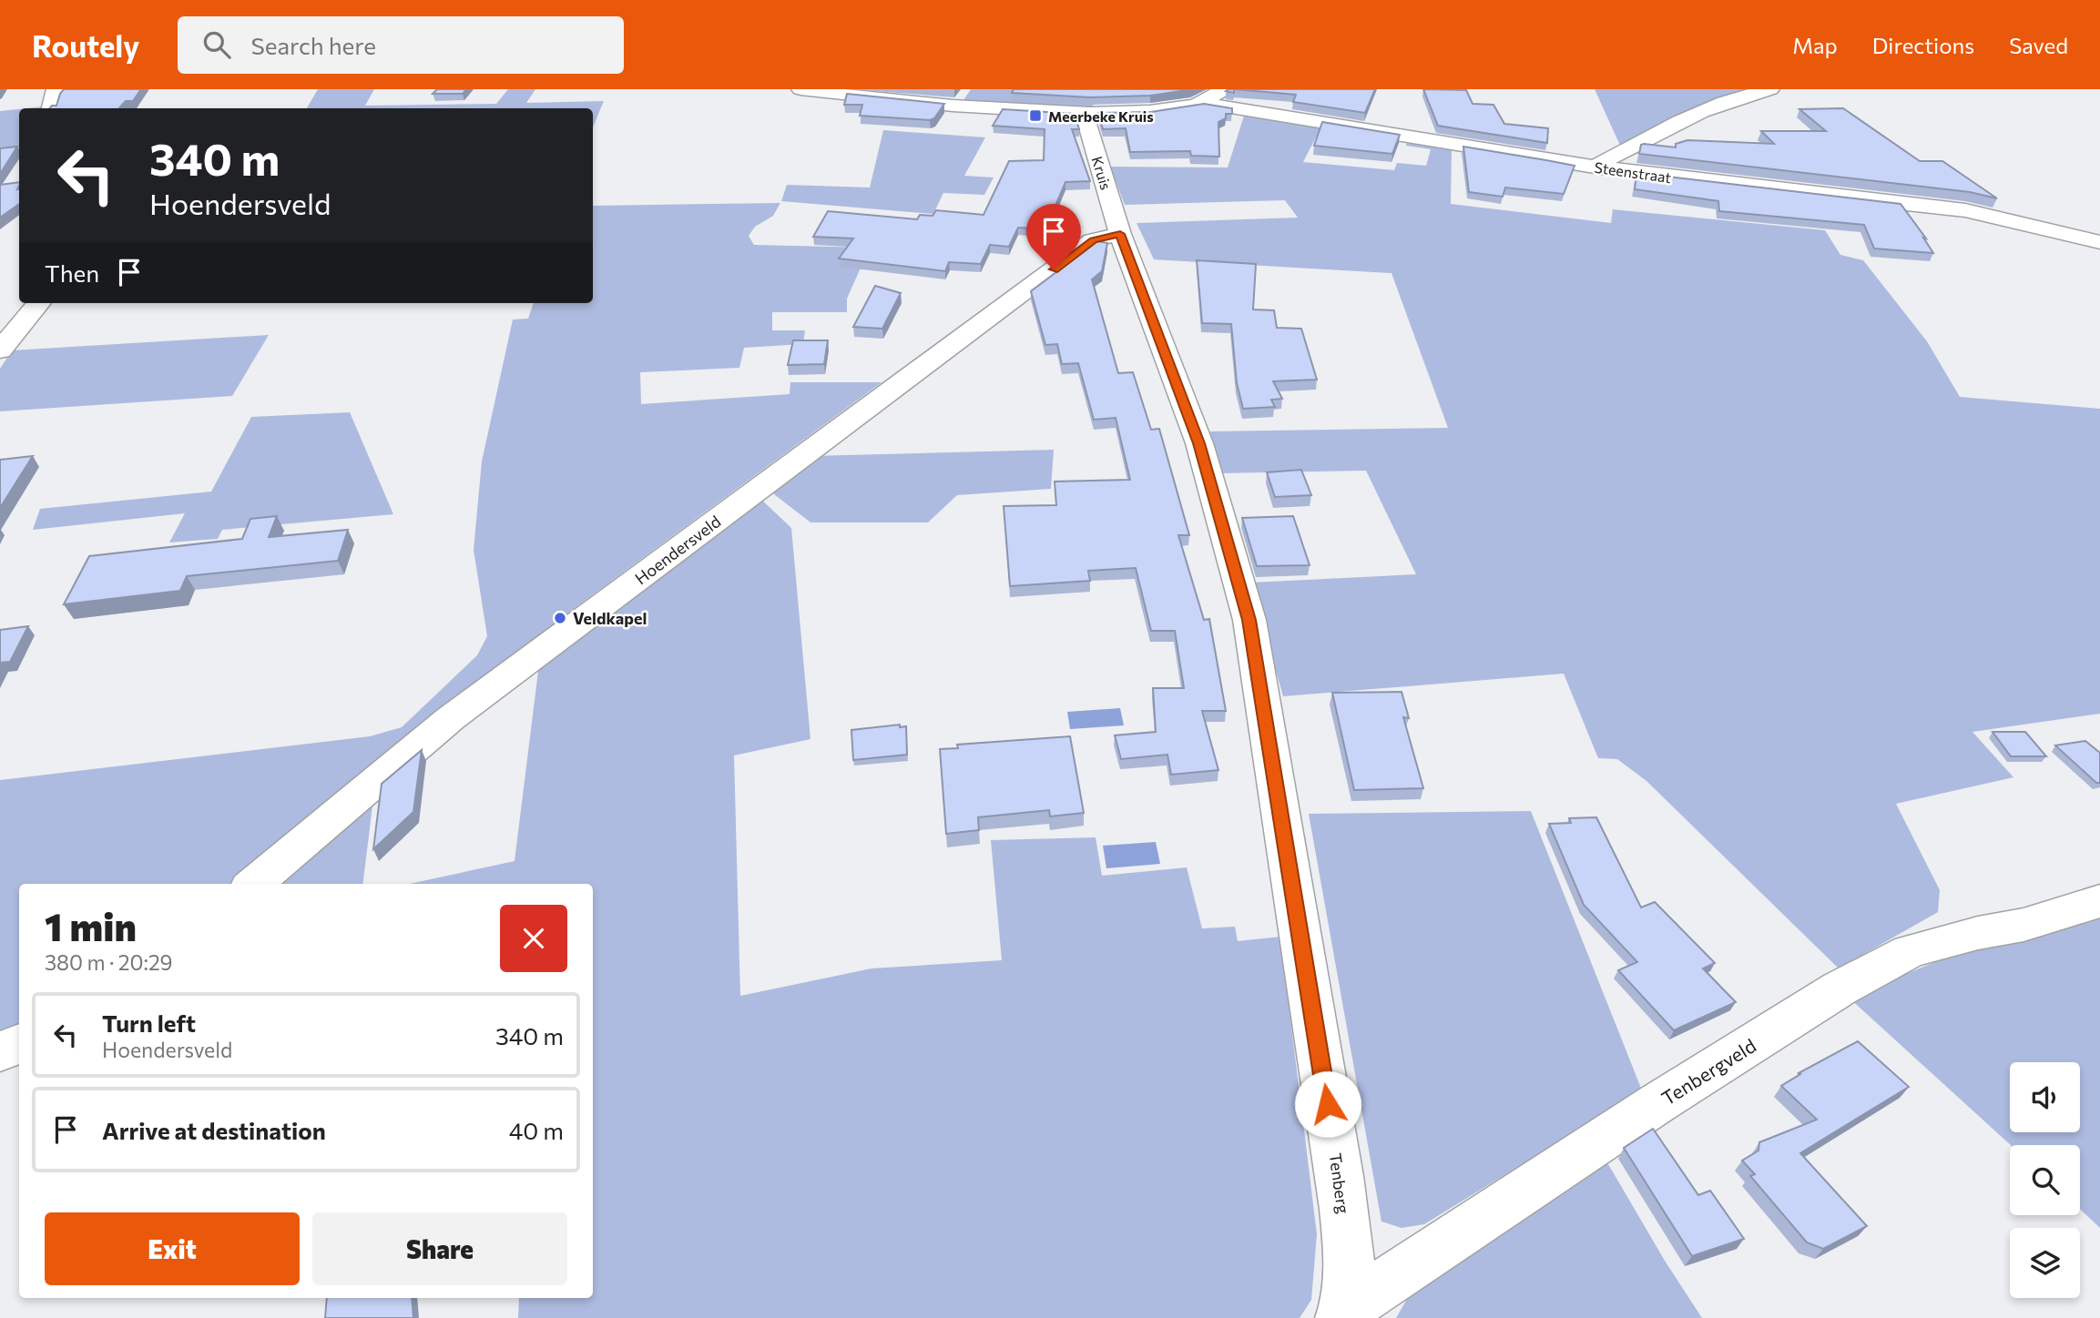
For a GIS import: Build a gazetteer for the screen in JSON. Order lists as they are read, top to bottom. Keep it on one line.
{"streets":{"street":["Steenstraat","Kruis","Hoendersveld","Tenbergveld","Tenberg"]},"crossings":[["Kruis","Hoendersveld"],["Kruis","Tenberg"],["Hoendersveld","Tenberg"],["Tenbergveld","Tenberg"]],"places":{"transit":["Meerbeke Kruis"],"other":["Veldkapel"]},"page":{"header":"Routely","search":"Search here","nav":["Map","Directions","Saved"],"turn":["340 m","Hoendersveld"],"then":"Then","heading":["1 min","380 m · 20:29"],"list":[{"name":"Turn left","note":"Hoendersveld","value":"340 m"},{"name":"Arrive at destination","value":"40 m"}],"buttons":["Exit","Share"]}}
